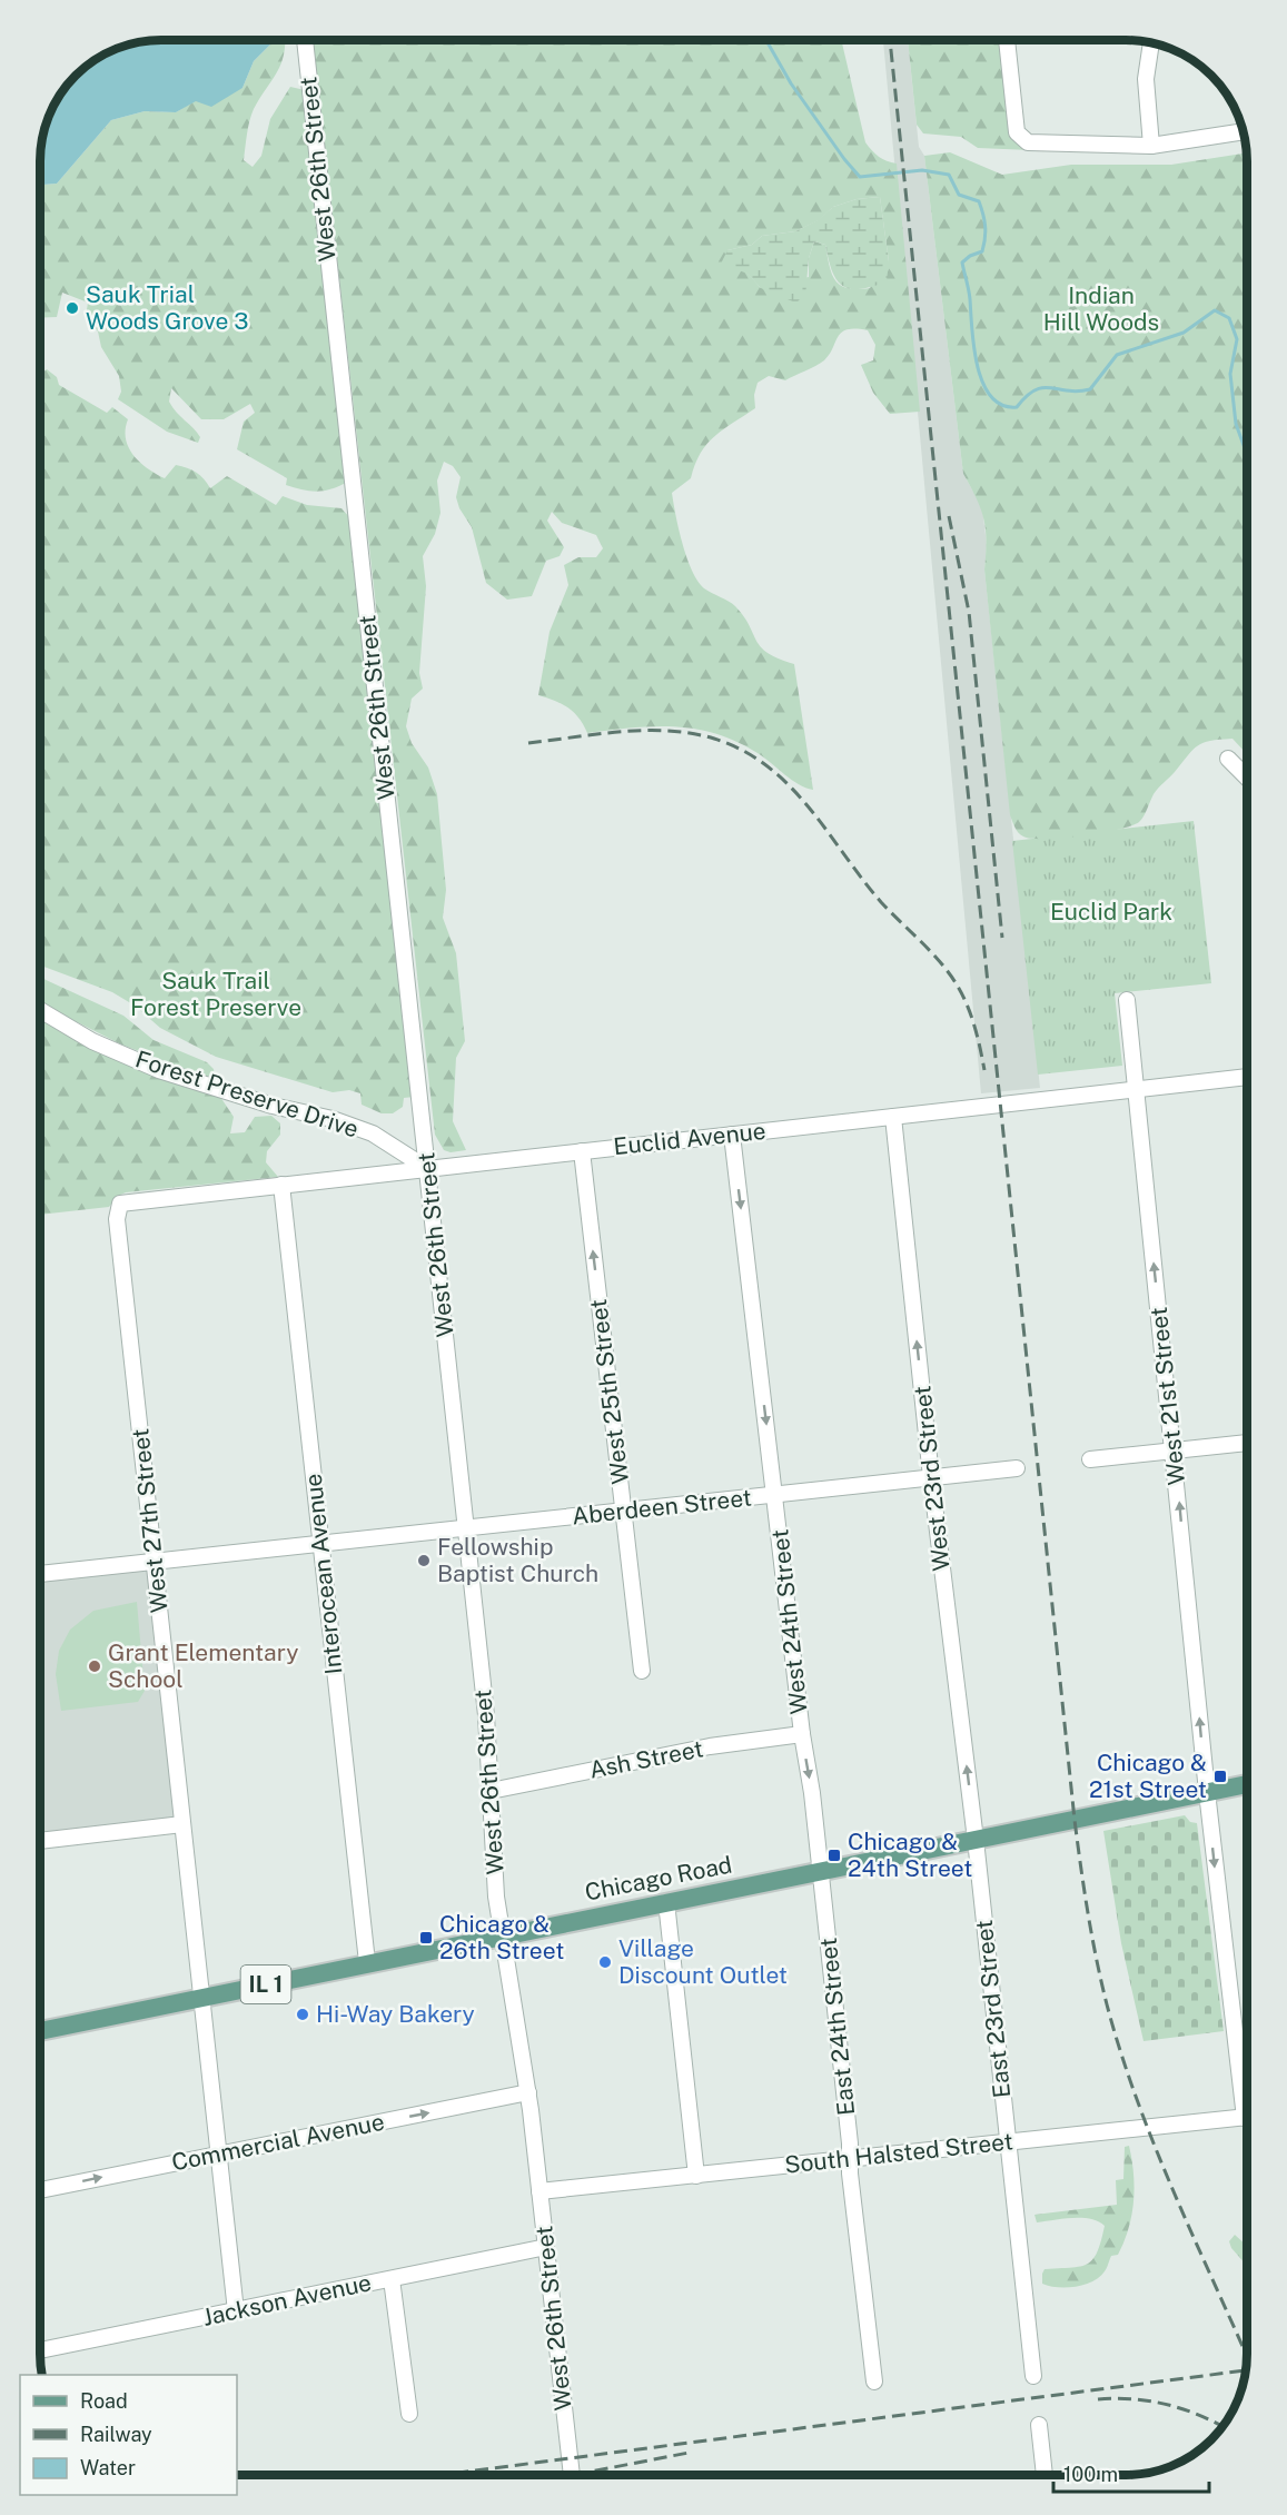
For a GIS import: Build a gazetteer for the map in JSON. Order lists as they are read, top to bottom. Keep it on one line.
{"streets":{"main road":["Chicago Road","IL 1"],"street":["West 26th Street","Forest Preserve Drive","Euclid Avenue","West 25th Street","West 21st Street","West 23rd Street","Aberdeen Street","West 27th Street","Interocean Avenue","West 24th Street","Ash Street","East 23rd Street","East 24th Street","Commercial Avenue","South Halsted Street","Jackson Avenue"]},"crossings":[["West 26th Street","Forest Preserve Drive"],["West 26th Street","Euclid Avenue"],["West 26th Street","Aberdeen Street"],["West 26th Street","Ash Street"],["West 26th Street","Chicago Road"],["West 26th Street","Commercial Avenue"],["West 26th Street","South Halsted Street"],["West 26th Street","Jackson Avenue"],["Forest Preserve Drive","Euclid Avenue"],["Euclid Avenue","West 25th Street"],["Euclid Avenue","West 21st Street"],["Euclid Avenue","West 23rd Street"],["Euclid Avenue","West 27th Street"],["Euclid Avenue","Interocean Avenue"],["Euclid Avenue","West 24th Street"],["West 25th Street","Aberdeen Street"],["West 21st Street","Chicago Road"],["West 23rd Street","Aberdeen Street"],["West 23rd Street","Chicago Road"],["West 23rd Street","East 23rd Street"],["Aberdeen Street","West 27th Street"],["Aberdeen Street","Interocean Avenue"],["Aberdeen Street","West 24th Street"],["West 27th Street","Chicago Road"],["West 27th Street","Commercial Avenue"],["West 27th Street","Jackson Avenue"],["Interocean Avenue","Chicago Road"],["West 24th Street","Ash Street"],["West 24th Street","Chicago Road"],["West 24th Street","East 24th Street"],["Chicago Road","East 23rd Street"],["Chicago Road","East 24th Street"],["East 23rd Street","South Halsted Street"],["East 24th Street","South Halsted Street"]],"one_way":["West 25th Street","West 23rd Street","West 24th Street","Commercial Avenue"],"parks":["Indian Hill Woods","Euclid Park","Sauk Trail Forest Preserve"],"places":{"other":["Sauk Trial Woods Grove 3","Fellowship Baptist Church","Grant Elementary School","Village Discount Outlet","Hi-Way Bakery"],"transit":["Chicago & 21st Street","Chicago & 24th Street","Chicago & 26th Street"]},"legend":["Road","Railway","Water"],"scale_bar":"100 m"}
